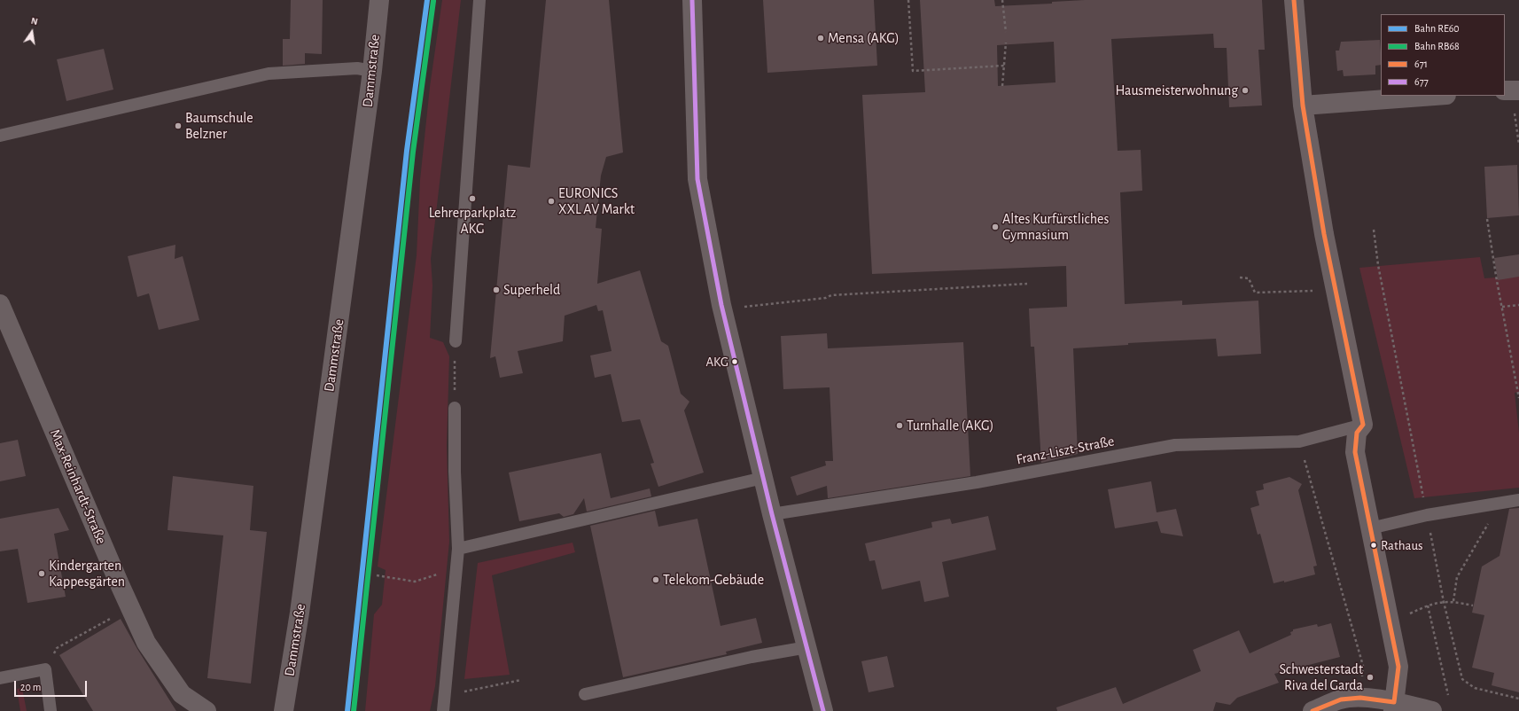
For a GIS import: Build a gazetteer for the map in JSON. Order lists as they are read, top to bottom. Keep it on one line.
{"streets":{"street":["Dammstraße","Max-Reinhardt-Straße"],"lane":["Franz-Liszt-Straße"]},"places":["Mensa (AKG)","Hausmeisterwohnung","Baumschule Belzner","Lehrerparkplatz AKG","EURONICS XXL AV Markt","Altes Kurfürstliches Gymnasium","Superheld","AKG","Turnhalle (AKG)","Rathaus","Kindergarten Kappesgärten","Telekom-Gebäude","Schwesterstadt Riva del Garda"],"lines":["rail line RE60","transit line 671","transit line 677","rail line RB68"],"legend":["Bahn RE60","Bahn RB68","671","677"],"scale_bar":"20 m","north":"top"}
